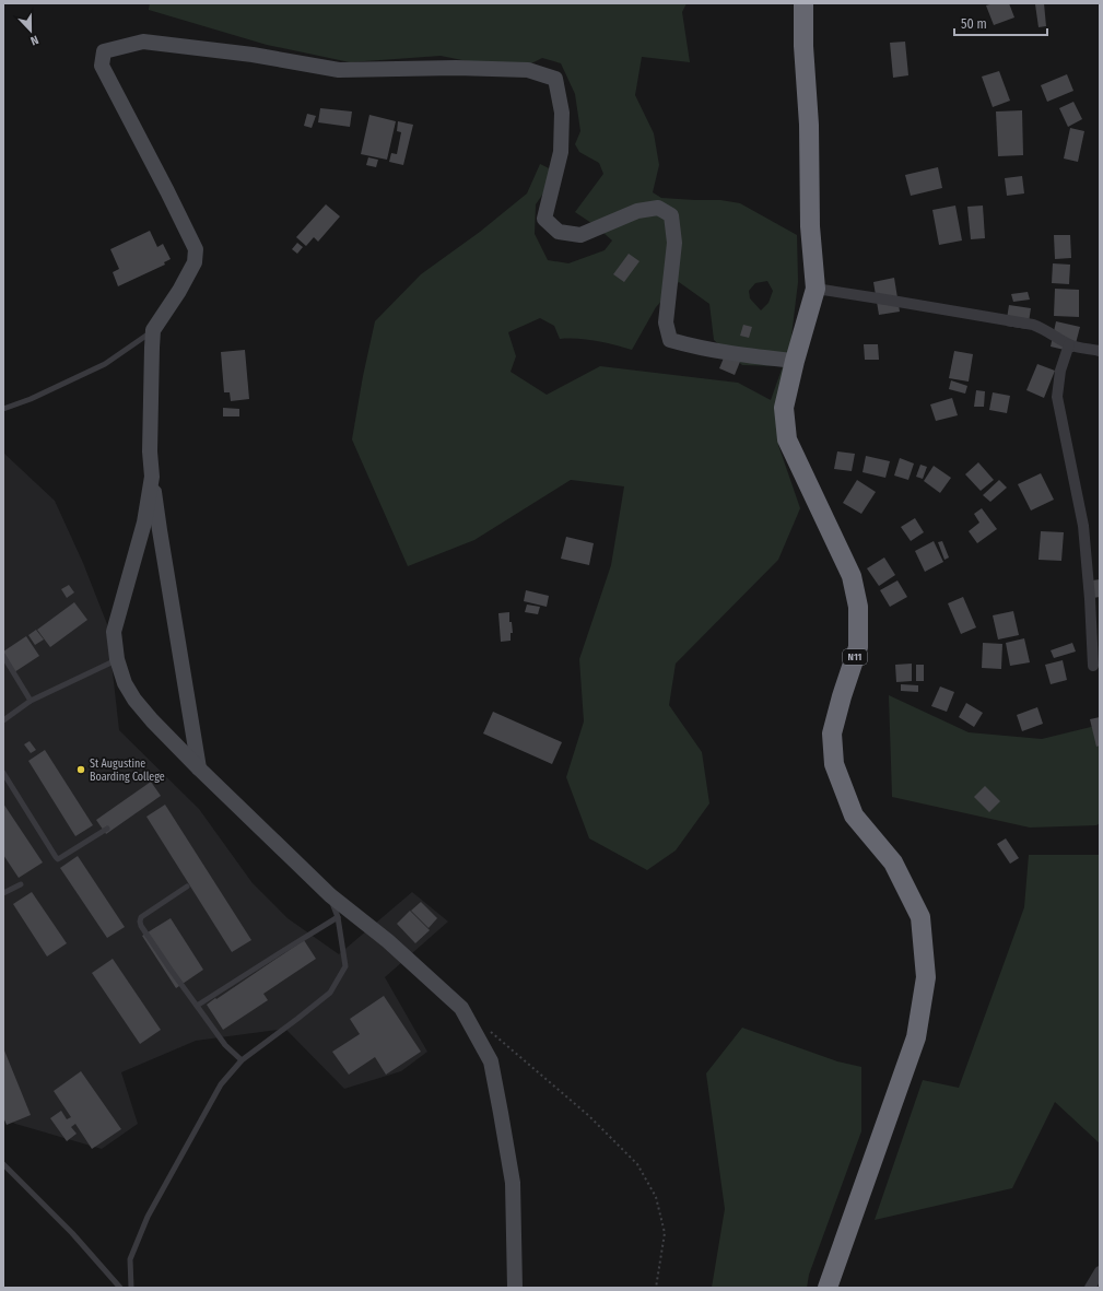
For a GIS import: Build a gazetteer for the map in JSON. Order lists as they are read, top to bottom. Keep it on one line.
{"streets":{"highway":["N11"]},"places":["St Augustine Boarding College"],"scale_bar":"50 m","north":"bottom"}
